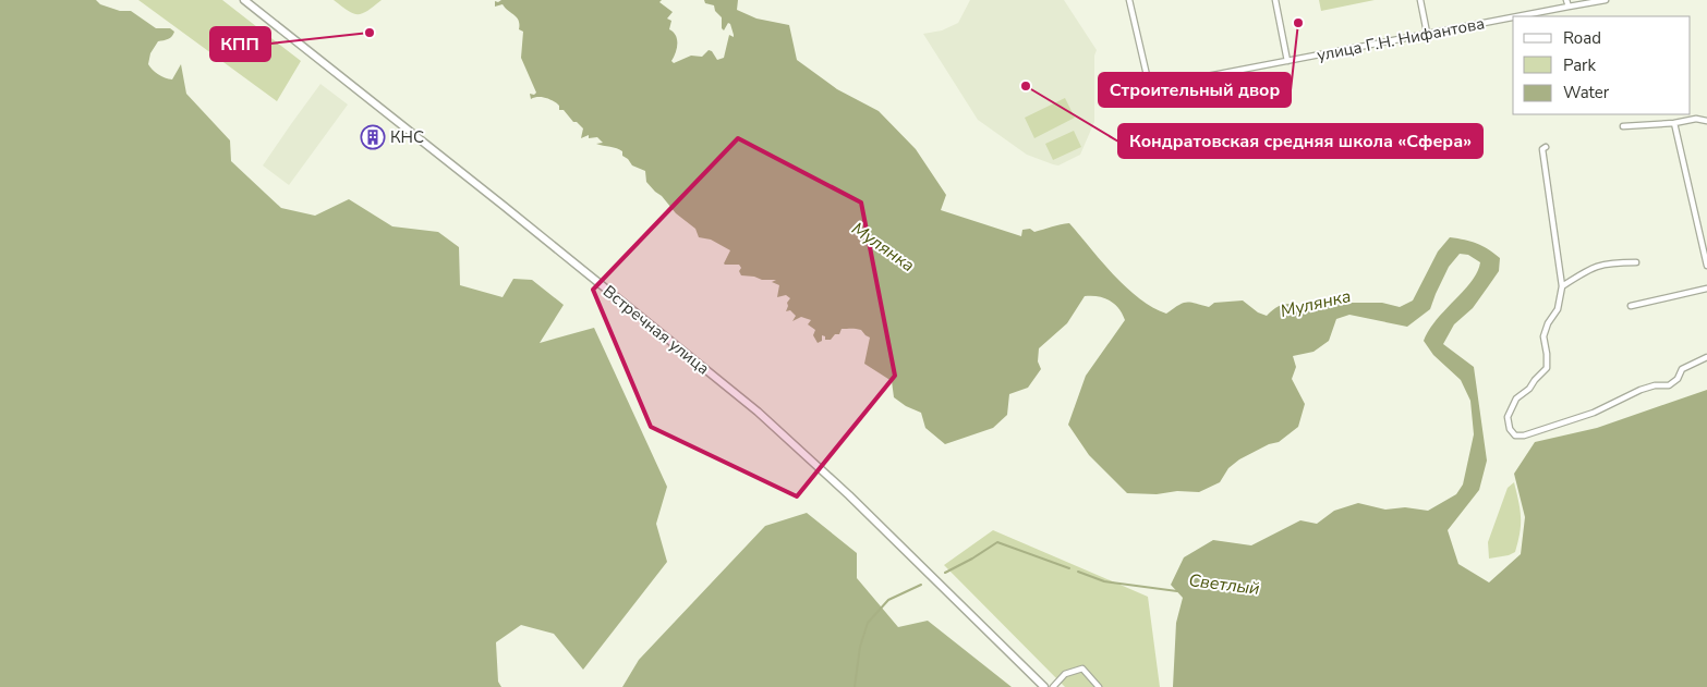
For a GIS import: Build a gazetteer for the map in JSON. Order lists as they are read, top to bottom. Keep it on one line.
{"streets":{"main road":["Встречная улица"],"street":["улица Г.Н. Нифантова"]},"water":["Мулянка","Светлый"],"places":{"other":["Строительный двор","КПП","Кондратовская средняя школа «Сфера»"],"building":["КНС"]},"legend":["Road","Park","Water"]}
